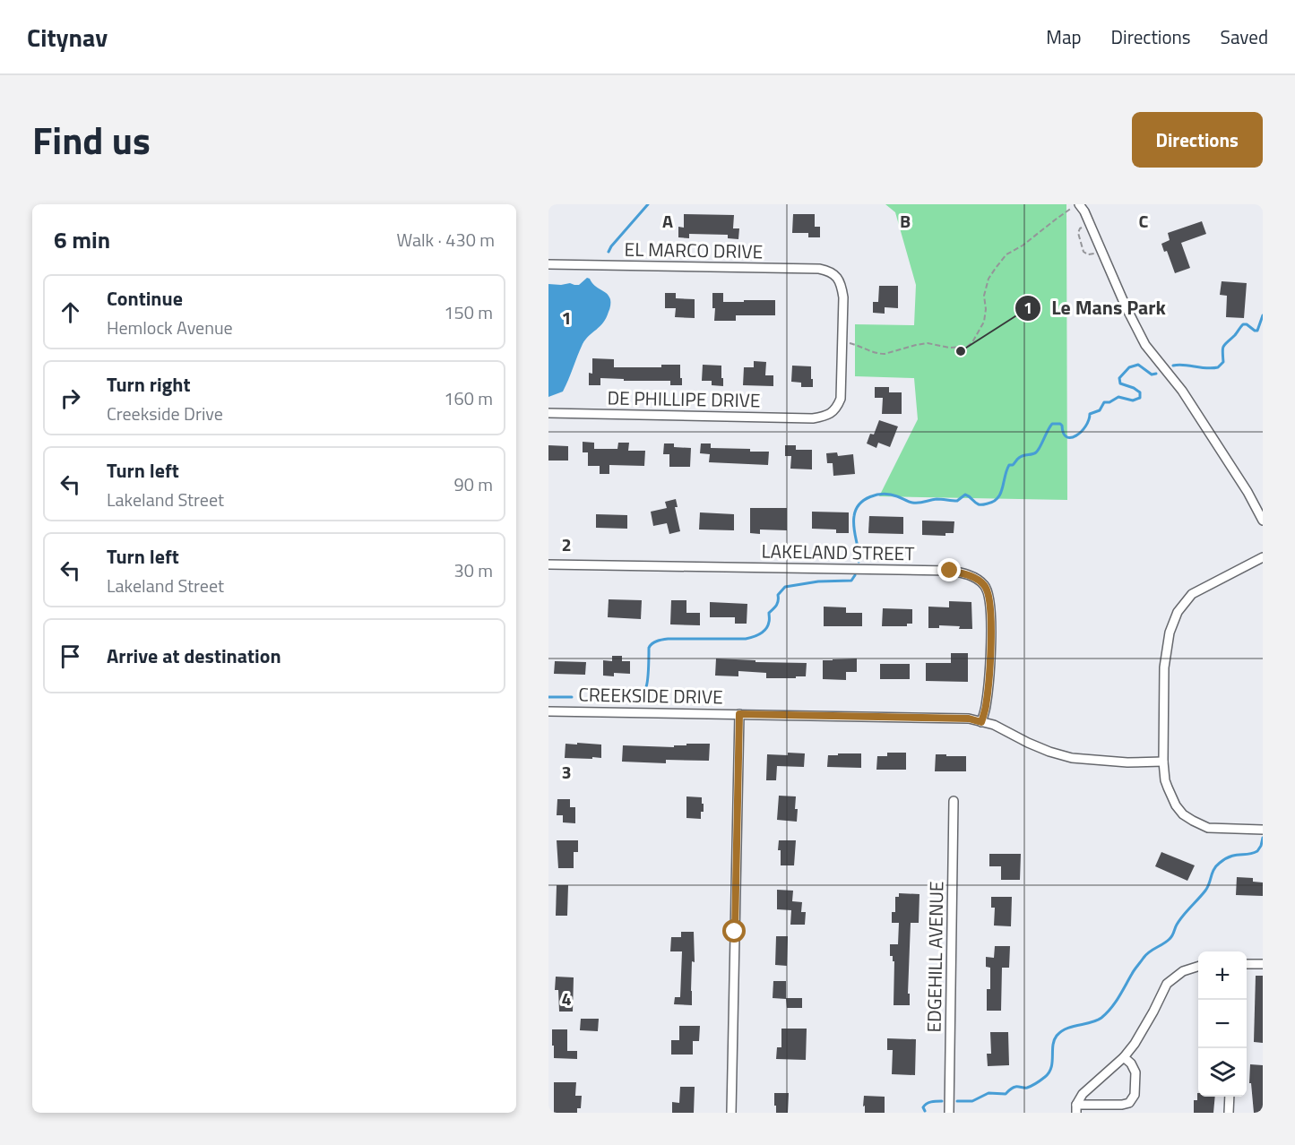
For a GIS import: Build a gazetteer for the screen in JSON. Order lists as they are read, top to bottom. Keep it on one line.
{"streets":{"street":["EL MARCO DRIVE","DE PHILLIPE DRIVE","LAKELAND STREET","CREEKSIDE DRIVE","EDGEHILL AVENUE"]},"crossings":[["EL MARCO DRIVE","DE PHILLIPE DRIVE"],["LAKELAND STREET","CREEKSIDE DRIVE"]],"places":["Le Mans Park"],"page":{"header":"Citynav","nav":["Map","Directions","Saved"],"title":"Find us","buttons":"Directions","heading":["6 min","Walk · 430 m"],"list":[["Continue","Hemlock Avenue","150 m"],["Turn right","Creekside Drive","160 m"],["Turn left","Lakeland Street","90 m"],["Turn left","Lakeland Street","30 m"],"Arrive at destination"],"map_buttons":["+","−"]},"grid":{"columns":["A","B","C"],"rows":["1","2","3","4"]}}
